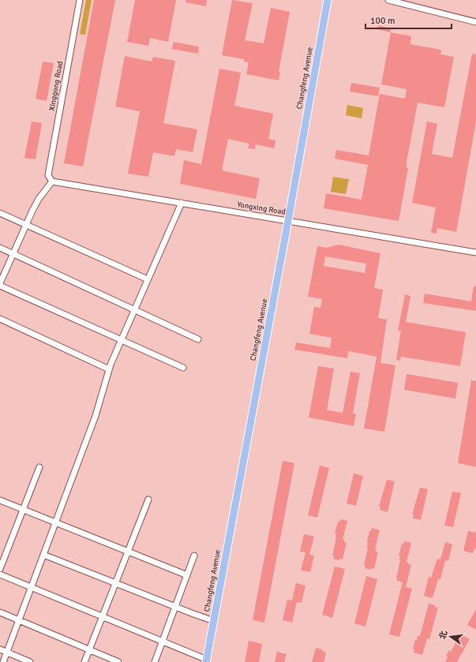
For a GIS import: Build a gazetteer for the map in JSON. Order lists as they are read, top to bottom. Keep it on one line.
{"streets":{"main road":["Changfeng Avenue"],"street":["Xinggong Road","Yongxing Road"]},"crossings":[["Changfeng Avenue","Yongxing Road"],["Xinggong Road","Yongxing Road"]],"scale_bar":"100 m","north":"left"}
